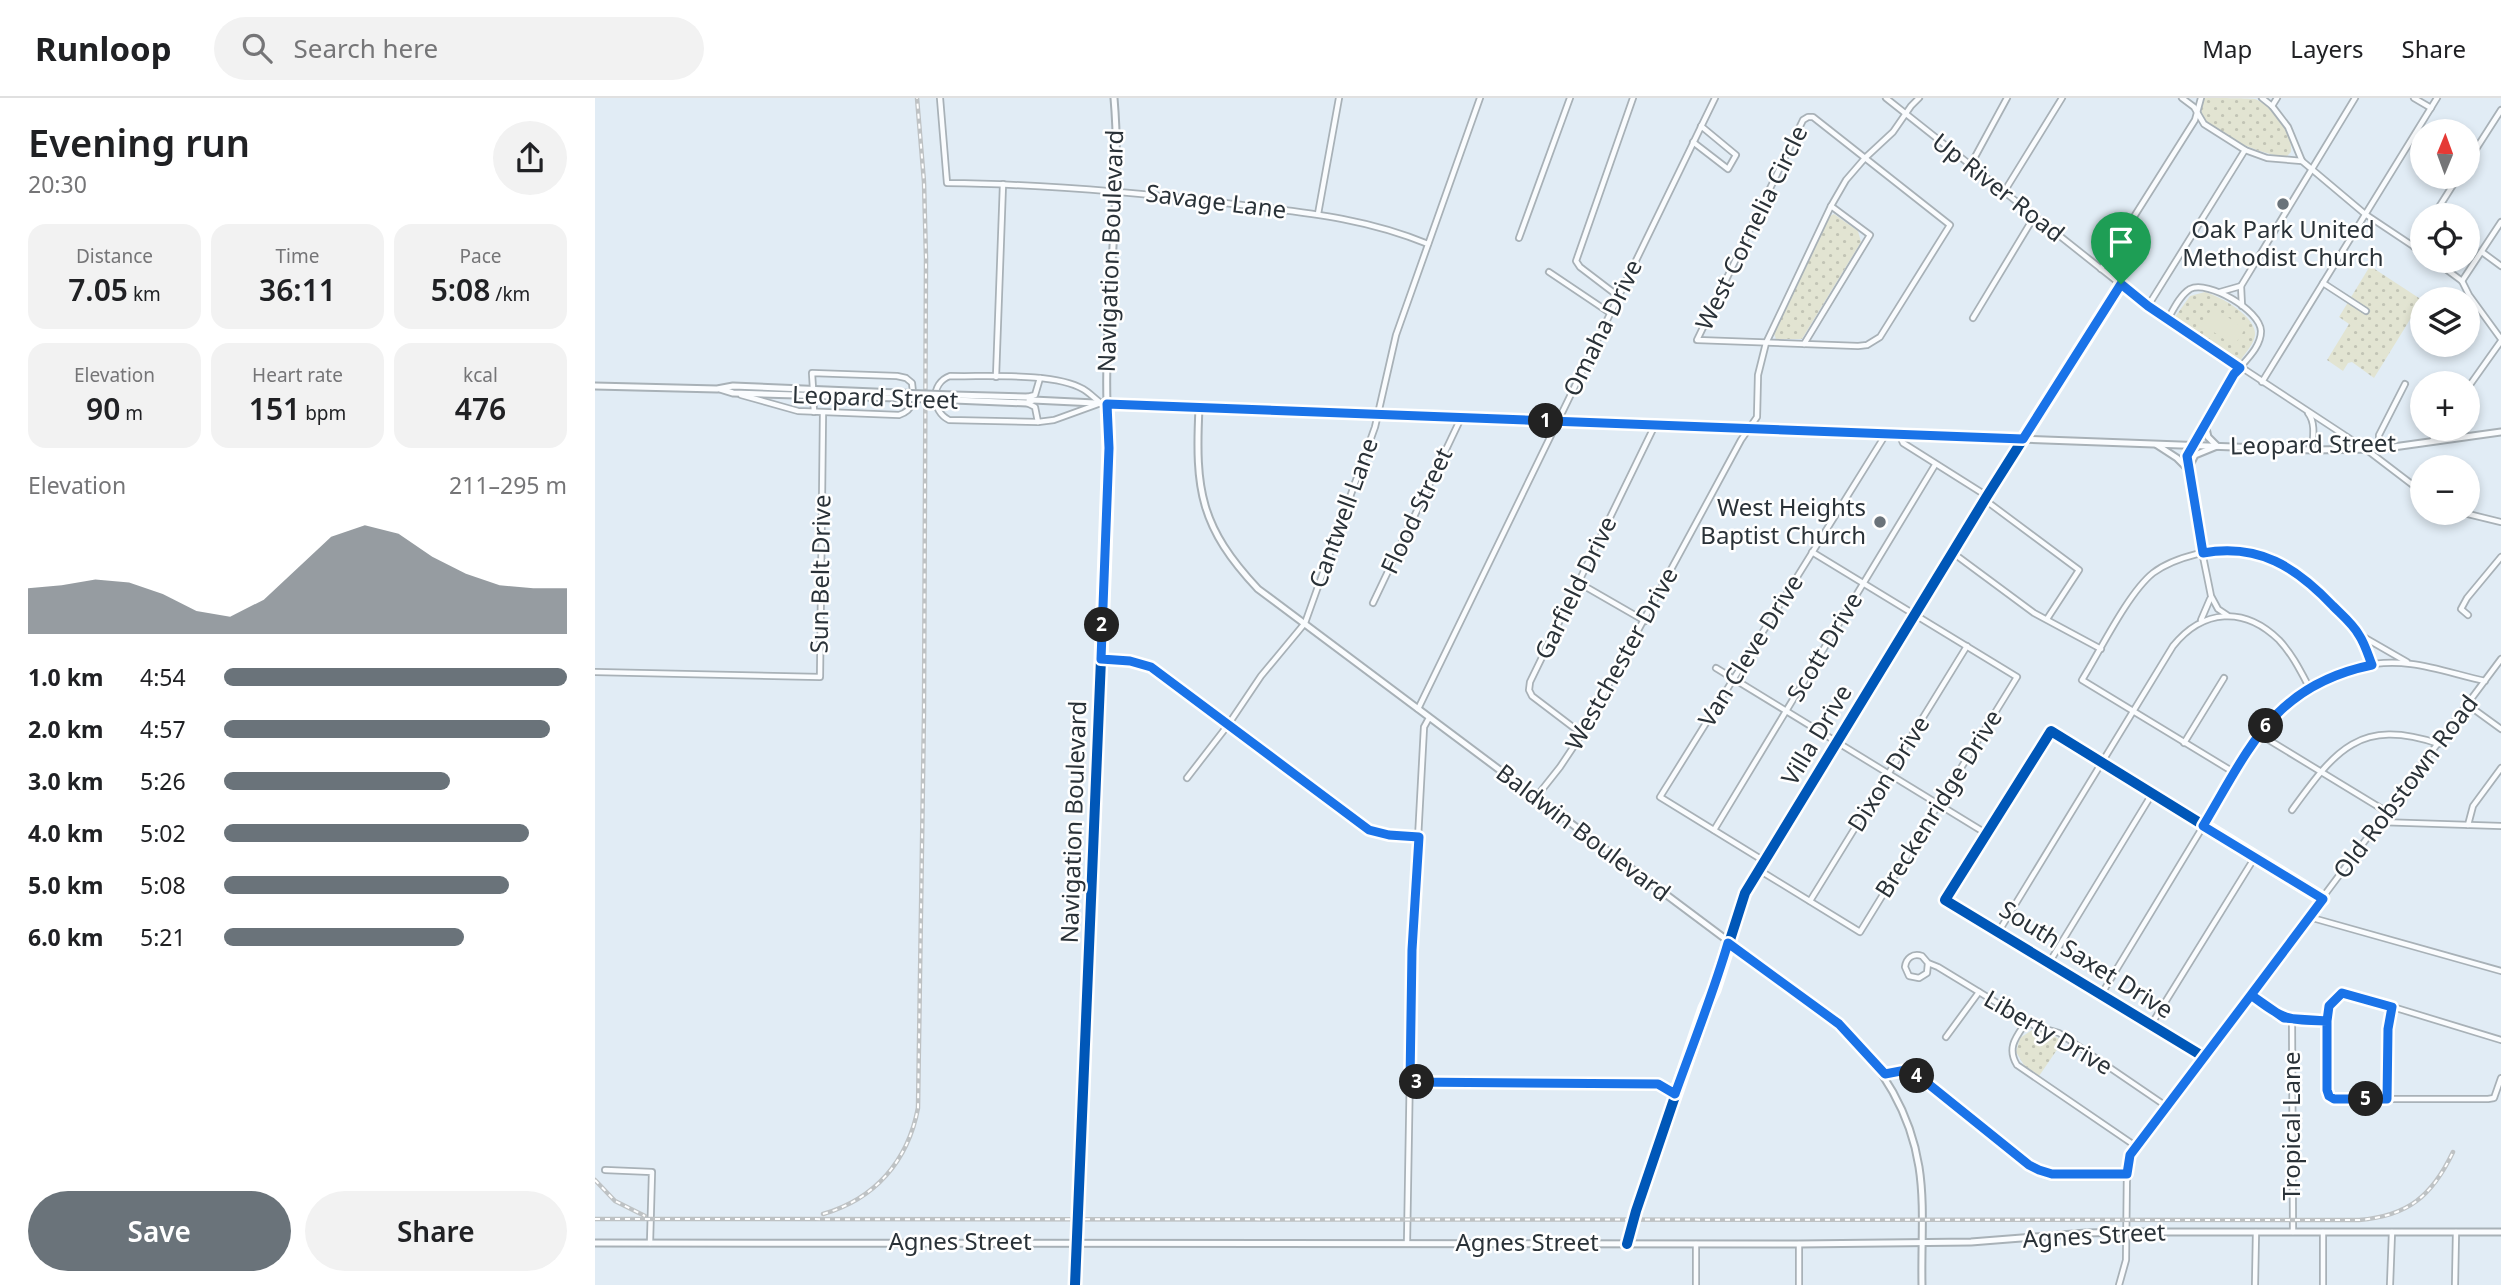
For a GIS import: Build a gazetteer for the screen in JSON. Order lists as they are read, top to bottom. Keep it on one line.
{"streets":{"main road":["Navigation Boulevard","Leopard Street","Baldwin Boulevard","Agnes Street"],"street":["Up River Road","Savage Lane","West Cornelia Circle","Omaha Drive","Flood Street","Cantwell Lane","Sun Belt Drive","Garfield Drive","Scott Drive","Van Cleve Drive","Westchester Drive","Villa Drive","Dixon Drive","Old Robstown Road","Breckenridge Drive","South Saxet Drive","Liberty Drive","Tropical Lane"]},"crossings":[["Up River Road","Leopard Street"],["Up River Road","Westchester Drive"],["Up River Road","Villa Drive"],["Savage Lane","Navigation Boulevard"],["Savage Lane","Cantwell Lane"],["West Cornelia Circle","Westchester Drive"],["Navigation Boulevard","Leopard Street"],["Navigation Boulevard","Agnes Street"],["Omaha Drive","Leopard Street"],["Omaha Drive","Baldwin Boulevard"],["Leopard Street","Flood Street"],["Leopard Street","Cantwell Lane"],["Leopard Street","Garfield Drive"],["Leopard Street","Van Cleve Drive"],["Leopard Street","Westchester Drive"],["Leopard Street","Villa Drive"],["Leopard Street","Baldwin Boulevard"],["Cantwell Lane","Baldwin Boulevard"],["Garfield Drive","Westchester Drive"],["Scott Drive","Van Cleve Drive"],["Westchester Drive","Baldwin Boulevard"],["Villa Drive","Baldwin Boulevard"],["Villa Drive","Agnes Street"],["Dixon Drive","Breckenridge Drive"],["Old Robstown Road","South Saxet Drive"],["Old Robstown Road","Liberty Drive"],["Old Robstown Road","Agnes Street"],["Baldwin Boulevard","Agnes Street"],["Tropical Lane","Agnes Street"]],"places":["Oak Park United Methodist Church","West Heights Baptist Church"],"north":"top","page":{"header":"Runloop","search":"Search here","nav":["Map","Layers","Share"],"heading":["Evening run","20:30"],"map_buttons":["+","−"],"stats":[["Distance","7.05 km"],["Time","36:11"],["Pace","5:08 /km"],["Elevation","90 m"],["Heart rate","151 bpm"],["kcal","476"]],"pins":["1","2","6","4","3","5"],"chart":["Elevation","211–295 m"],"list":[{"name":"1.0 km","note":"4:54"},{"name":"2.0 km","note":"4:57"},{"name":"3.0 km","note":"5:26"},{"name":"4.0 km","note":"5:02"},{"name":"5.0 km","note":"5:08"},{"name":"6.0 km","note":"5:21"}],"buttons":["Save","Share"]}}
